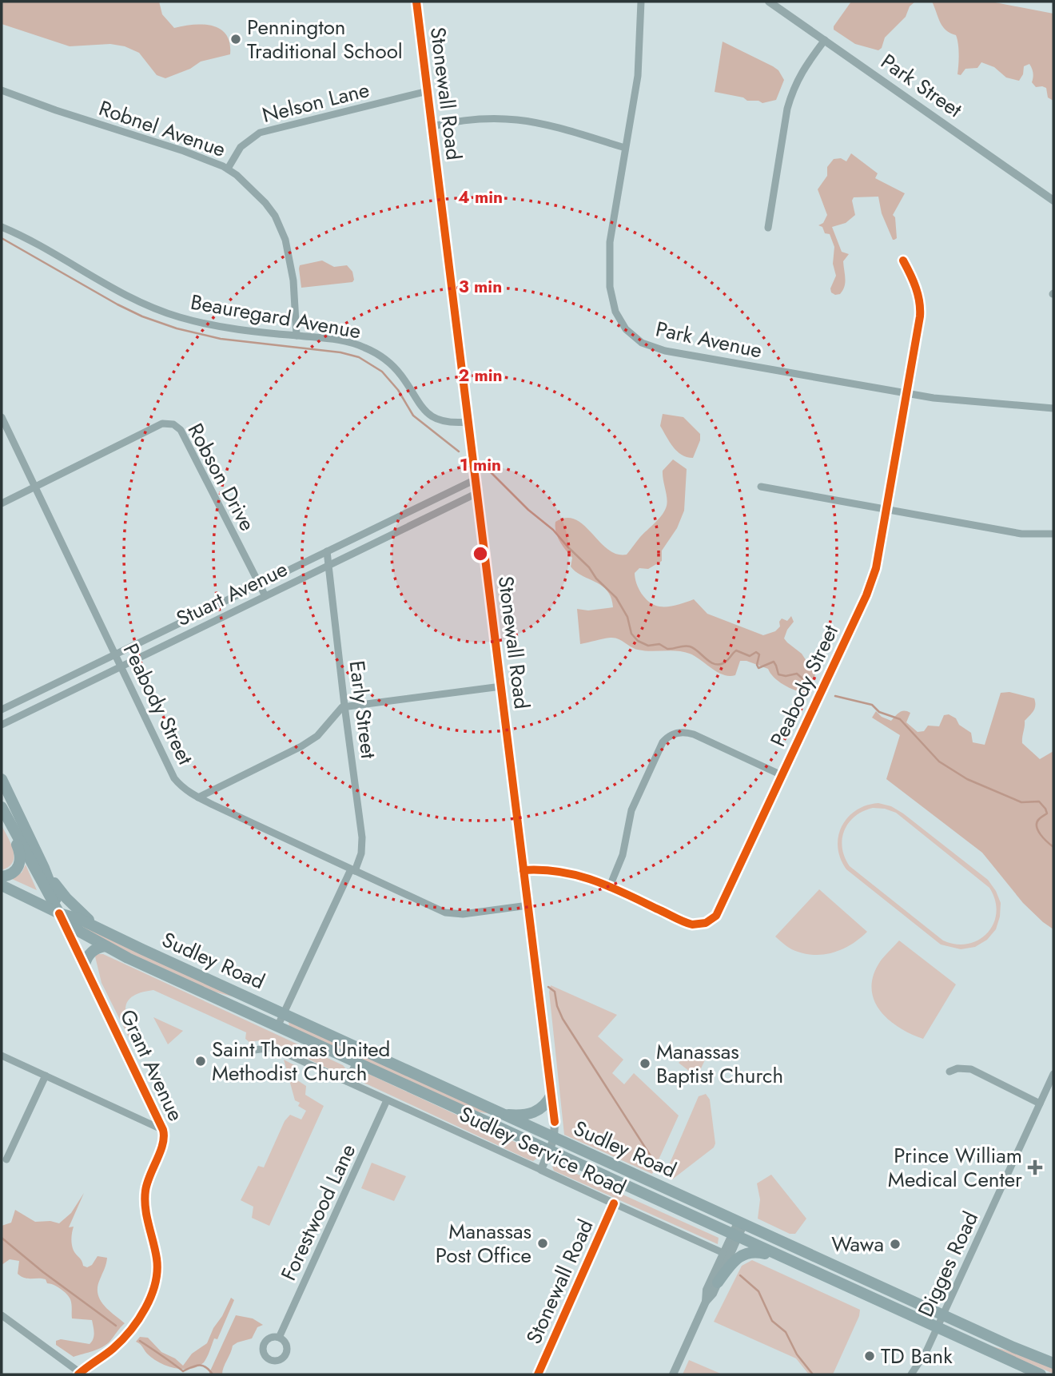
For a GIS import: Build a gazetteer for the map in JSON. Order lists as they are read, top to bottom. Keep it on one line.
{"streets":{"main road":["Sudley Road","Grant Avenue"],"street":["Park Street","Stonewall Road","Nelson Lane","Robnel Avenue","Beauregard Avenue","Park Avenue","Robson Drive","Stuart Avenue","Peabody Street","Early Street","Sudley Service Road","Forestwood Lane","Digges Road"]},"crossings":[["Stonewall Road","Nelson Lane"],["Stonewall Road","Beauregard Avenue"],["Stonewall Road","Stuart Avenue"],["Stonewall Road","Peabody Street"],["Stonewall Road","Sudley Road"],["Stonewall Road","Sudley Service Road"],["Nelson Lane","Robnel Avenue"],["Robnel Avenue","Beauregard Avenue"],["Park Avenue","Peabody Street"],["Robson Drive","Stuart Avenue"],["Robson Drive","Peabody Street"],["Stuart Avenue","Peabody Street"],["Stuart Avenue","Early Street"],["Peabody Street","Early Street"],["Early Street","Sudley Road"],["Sudley Road","Grant Avenue"],["Sudley Road","Digges Road"],["Sudley Service Road","Forestwood Lane"]],"places":{"other":["Pennington Traditional School","Saint Thomas United Methodist Church","Manassas Baptist Church","Manassas Post Office","Wawa","TD Bank"],"health":["Prince William Medical Center"]},"rings":["4 min","3 min","2 min","1 min"]}
